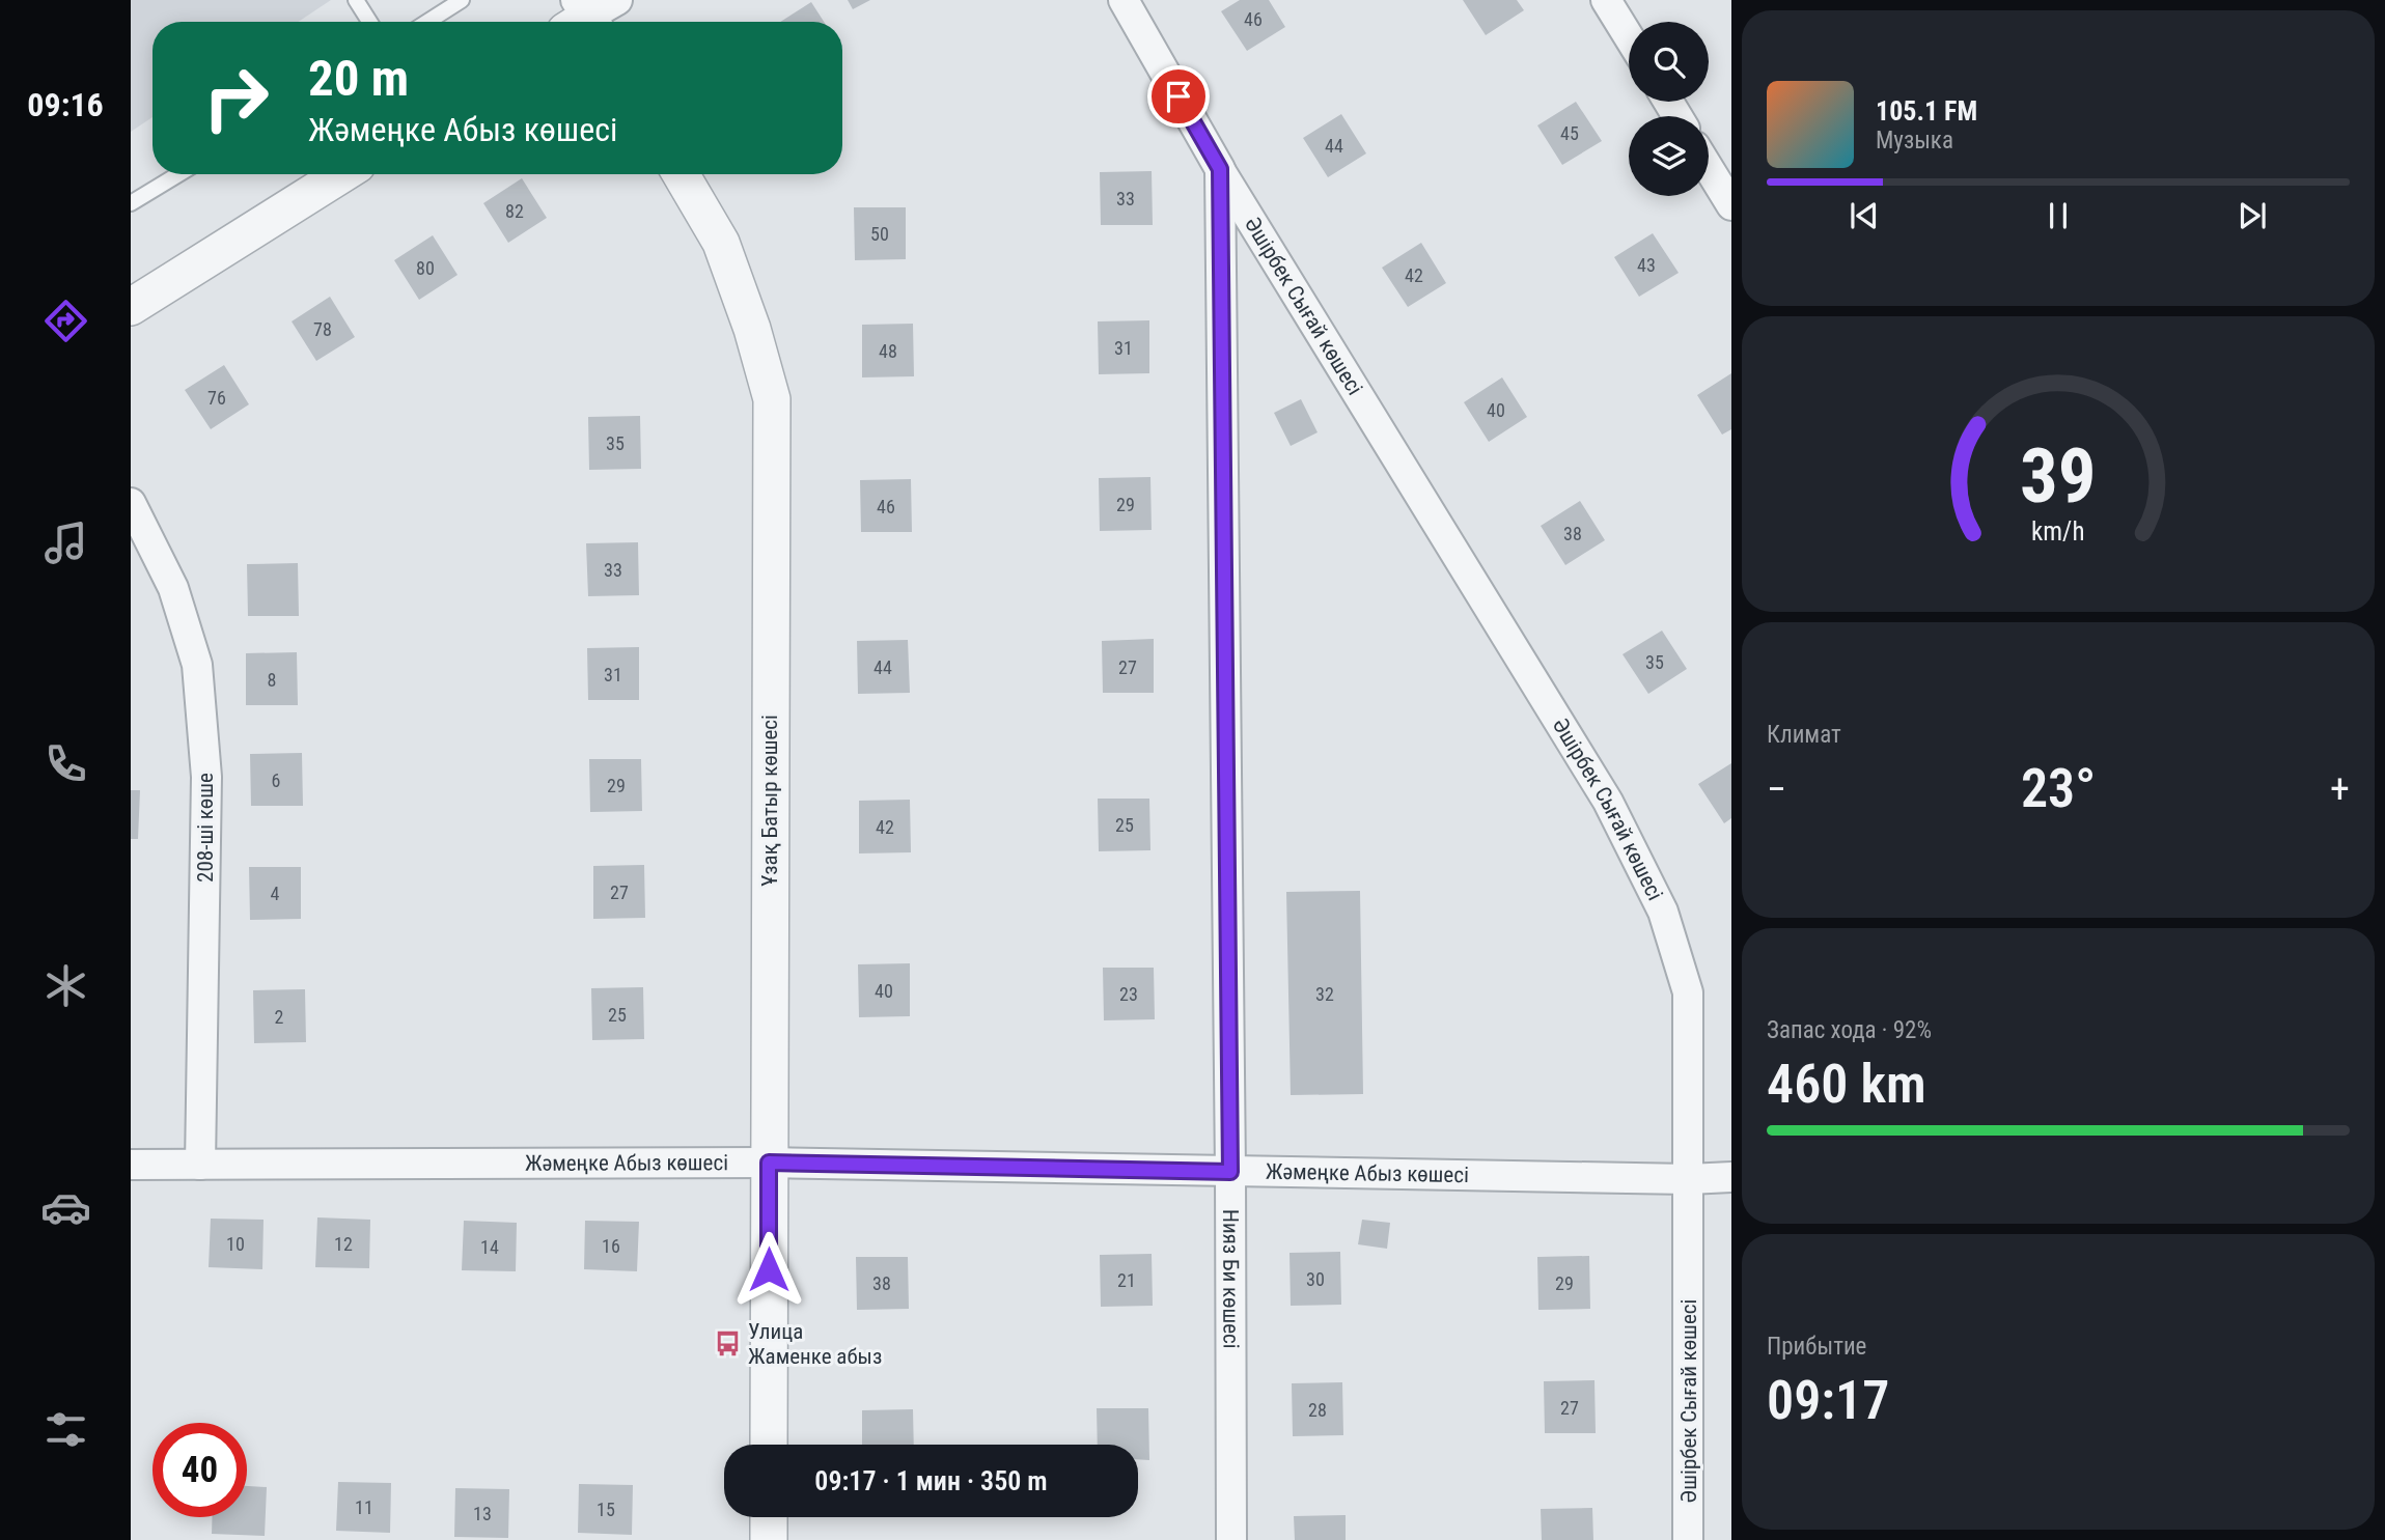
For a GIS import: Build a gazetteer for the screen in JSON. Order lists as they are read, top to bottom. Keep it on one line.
{"streets":{"street":["Әшірбек Сығай көшесі","Ұзақ Батыр көшесі","208-ші көше","Жәмеңке Абыз көшесі","Нияз Би көшесі"]},"crossings":[["Әшірбек Сығай көшесі","Жәмеңке Абыз көшесі"],["Әшірбек Сығай көшесі","Нияз Би көшесі"],["Ұзақ Батыр көшесі","Жәмеңке Абыз көшесі"],["208-ші көше","Жәмеңке Абыз көшесі"],["Жәмеңке Абыз көшесі","Нияз Би көшесі"]],"places":{"bus stop":["Улица Жаменке абыз"]},"house_numbers":["46","45","44","33","82","50","43","80","42","78","31","48","76","40","35","29","46","38","33","35","44","27","31","8","6","29","25","42","27","4","40","23","32","25","2","10","12","16","14","30","21","38","29","27","28","11","15","13"],"page":{"tabs":"09:16","turn":["20 m","Жәмеңке Абыз көшесі"],"song":["105.1 FM","Музыка"],"tile":["Климат",["Запас хода · 92%","460 km"],["Прибытие","09:17"]],"heat":["−","23°","+"],"limit":"40","trip":"09:17 · 1 мин · 350 m","gauge":["39","km/h"]}}
